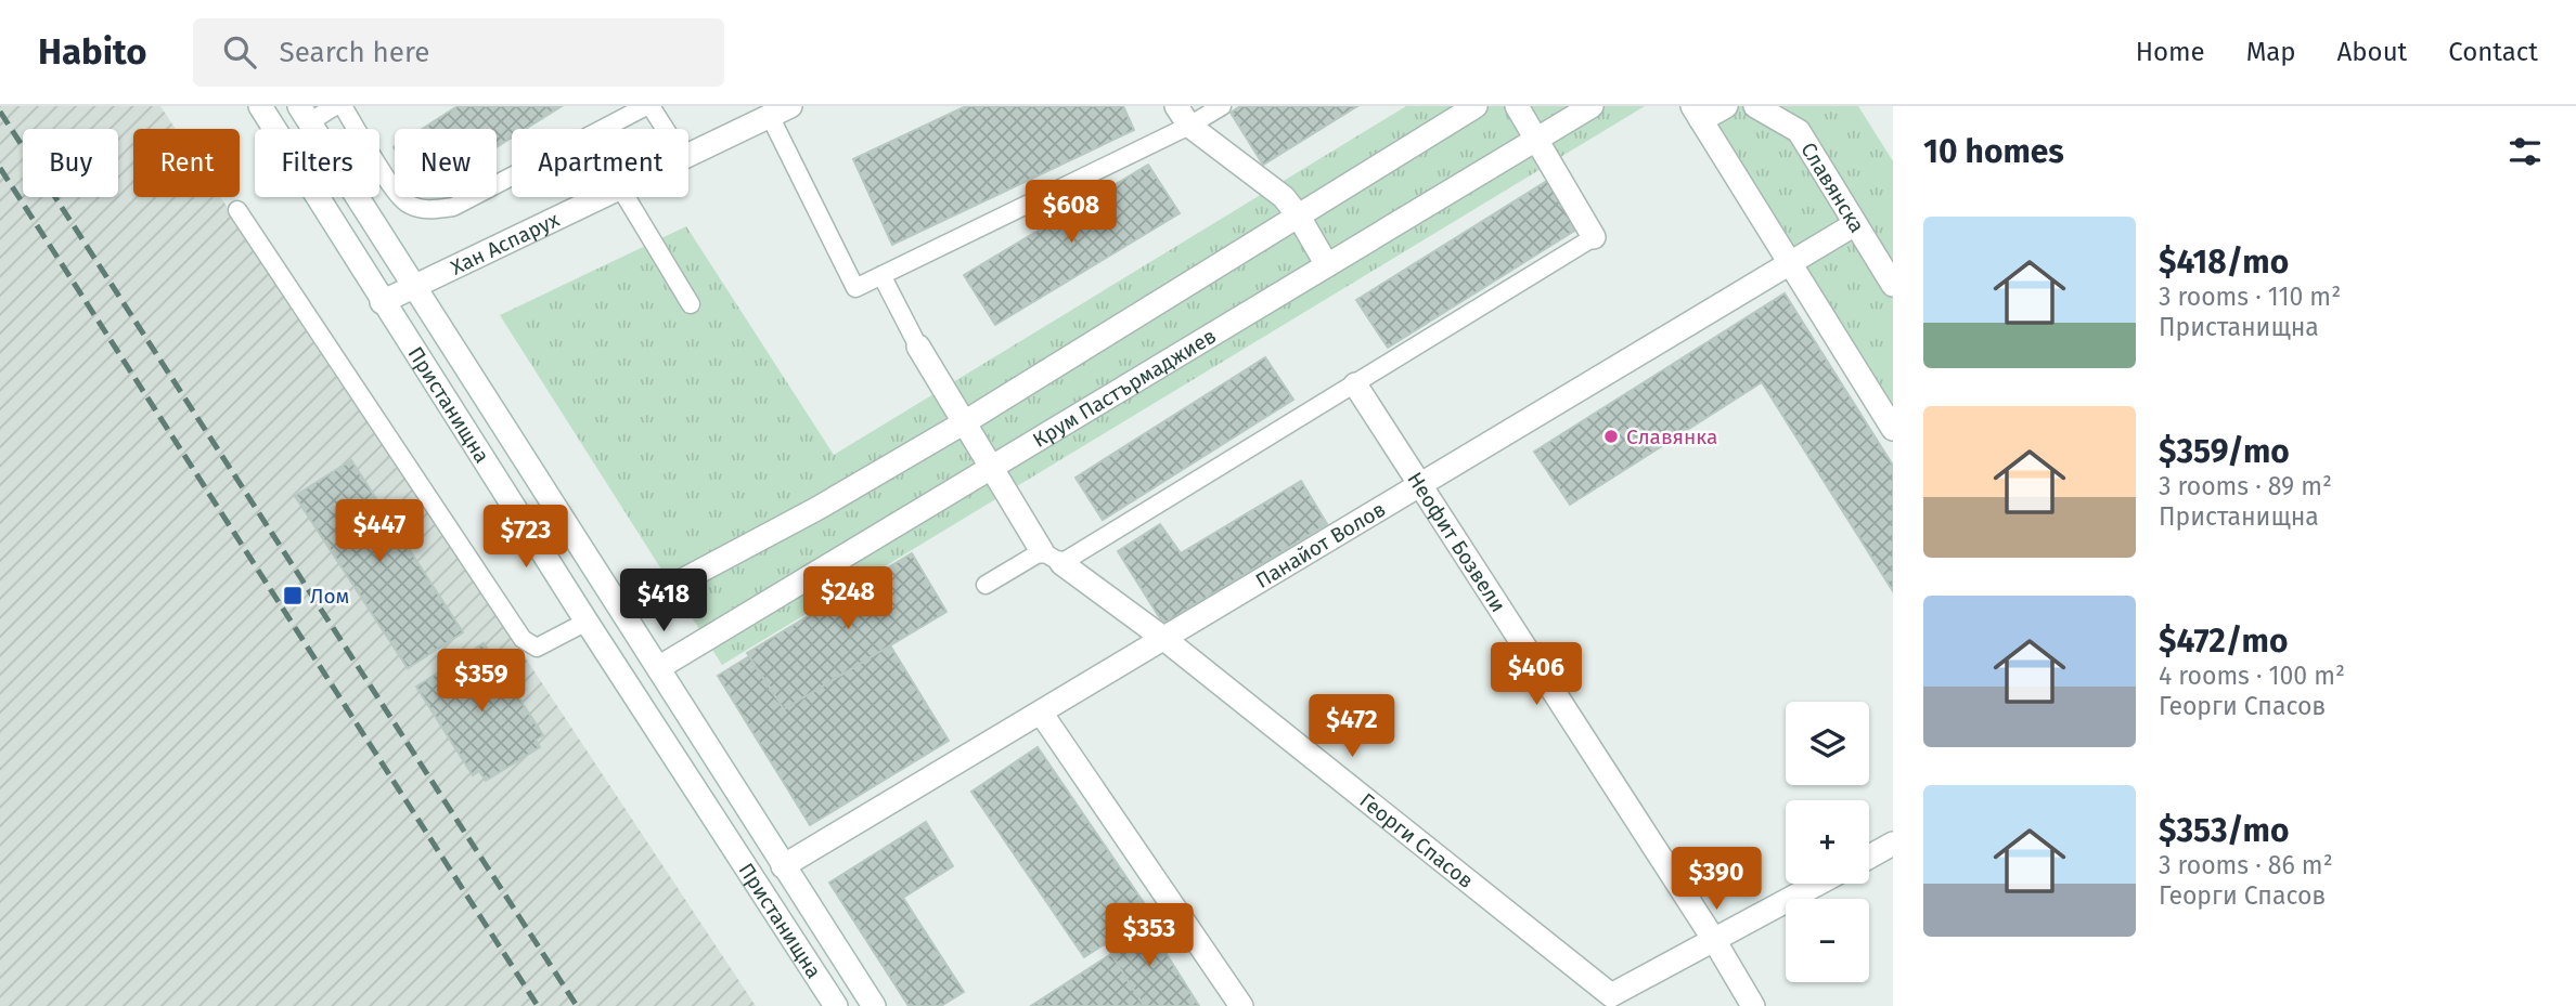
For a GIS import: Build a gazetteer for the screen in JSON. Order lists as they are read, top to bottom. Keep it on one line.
{"streets":{"street":["Славянска","Хан Аспарух","Крум Пастърмаджиев","Пристанищна","Неофит Бозвели","Панайот Волов","Георги Спасов"]},"crossings":[["Славянска","Панайот Волов"],["Хан Аспарух","Пристанищна"],["Крум Пастърмаджиев","Пристанищна"],["Пристанищна","Панайот Волов"],["Неофит Бозвели","Панайот Волов"],["Неофит Бозвели","Георги Спасов"],["Панайот Волов","Георги Спасов"]],"places":{"other":["Славянка"],"transit":["Лом"]},"page":{"header":"Habito","search":"Search here","nav":["Home","Map","About","Contact"],"heading":"10 homes","chip":["Buy","Rent","Filters","New","Apartment"],"price":["$608","$447","$723","$248","$418","$406","$359","$472","$390","$353"],"list":[{"name":"$418/mo","note":"3 rooms · 110 m² · Пристанищна"},{"name":"$359/mo","note":"3 rooms · 89 m² · Пристанищна"},{"name":"$472/mo","note":"4 rooms · 100 m² · Георги Спасов"},{"name":"$353/mo","note":"3 rooms · 86 m² · Георги Спасов"}],"map_buttons":["+","−"]}}
